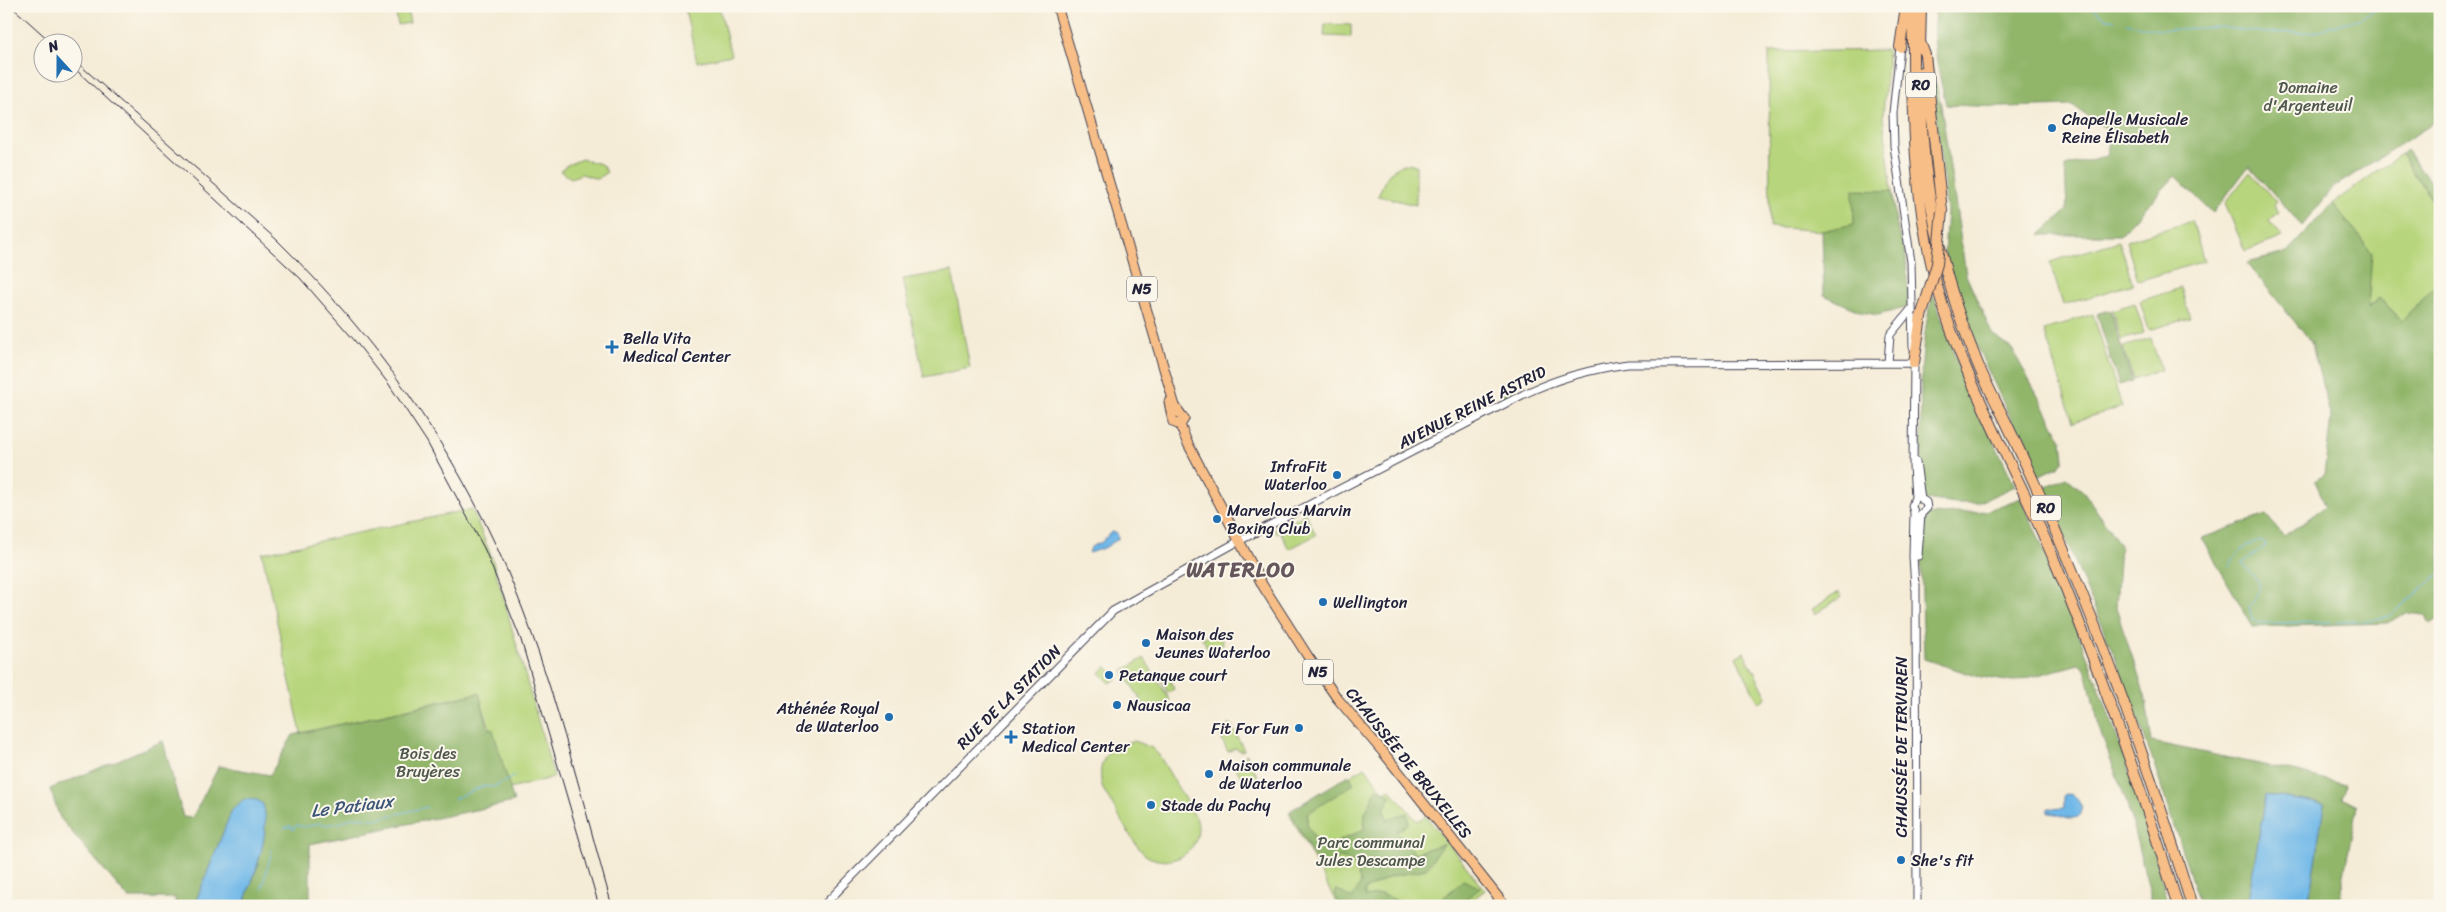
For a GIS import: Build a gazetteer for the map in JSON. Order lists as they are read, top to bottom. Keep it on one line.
{"streets":{"highway":["R0"],"main road":["N5","CHAUSSÉE DE BRUXELLES"],"street":["AVENUE REINE ASTRID","RUE DE LA STATION","CHAUSSÉE DE TERVUREN"]},"crossings":[["AVENUE REINE ASTRID","RUE DE LA STATION"],["AVENUE REINE ASTRID","CHAUSSÉE DE BRUXELLES"],["RUE DE LA STATION","CHAUSSÉE DE BRUXELLES"]],"districts":["WATERLOO"],"water":["Le Patiaux"],"parks":["Domaine d'Argenteuil","Bois des Bruyères","Parc communal Jules Descampe"],"places":{"other":["Chapelle Musicale Reine Élisabeth","InfraFit Waterloo","Marvelous Marvin Boxing Club","Wellington","Maison des Jeunes Waterloo","Petanque court","Nausicaa","Athénée Royal de Waterloo","Fit For Fun","Maison communale de Waterloo","Stade du Pachy","She's fit"],"health":["Bella Vita Medical Center","Station Medical Center"]},"north":"top"}
